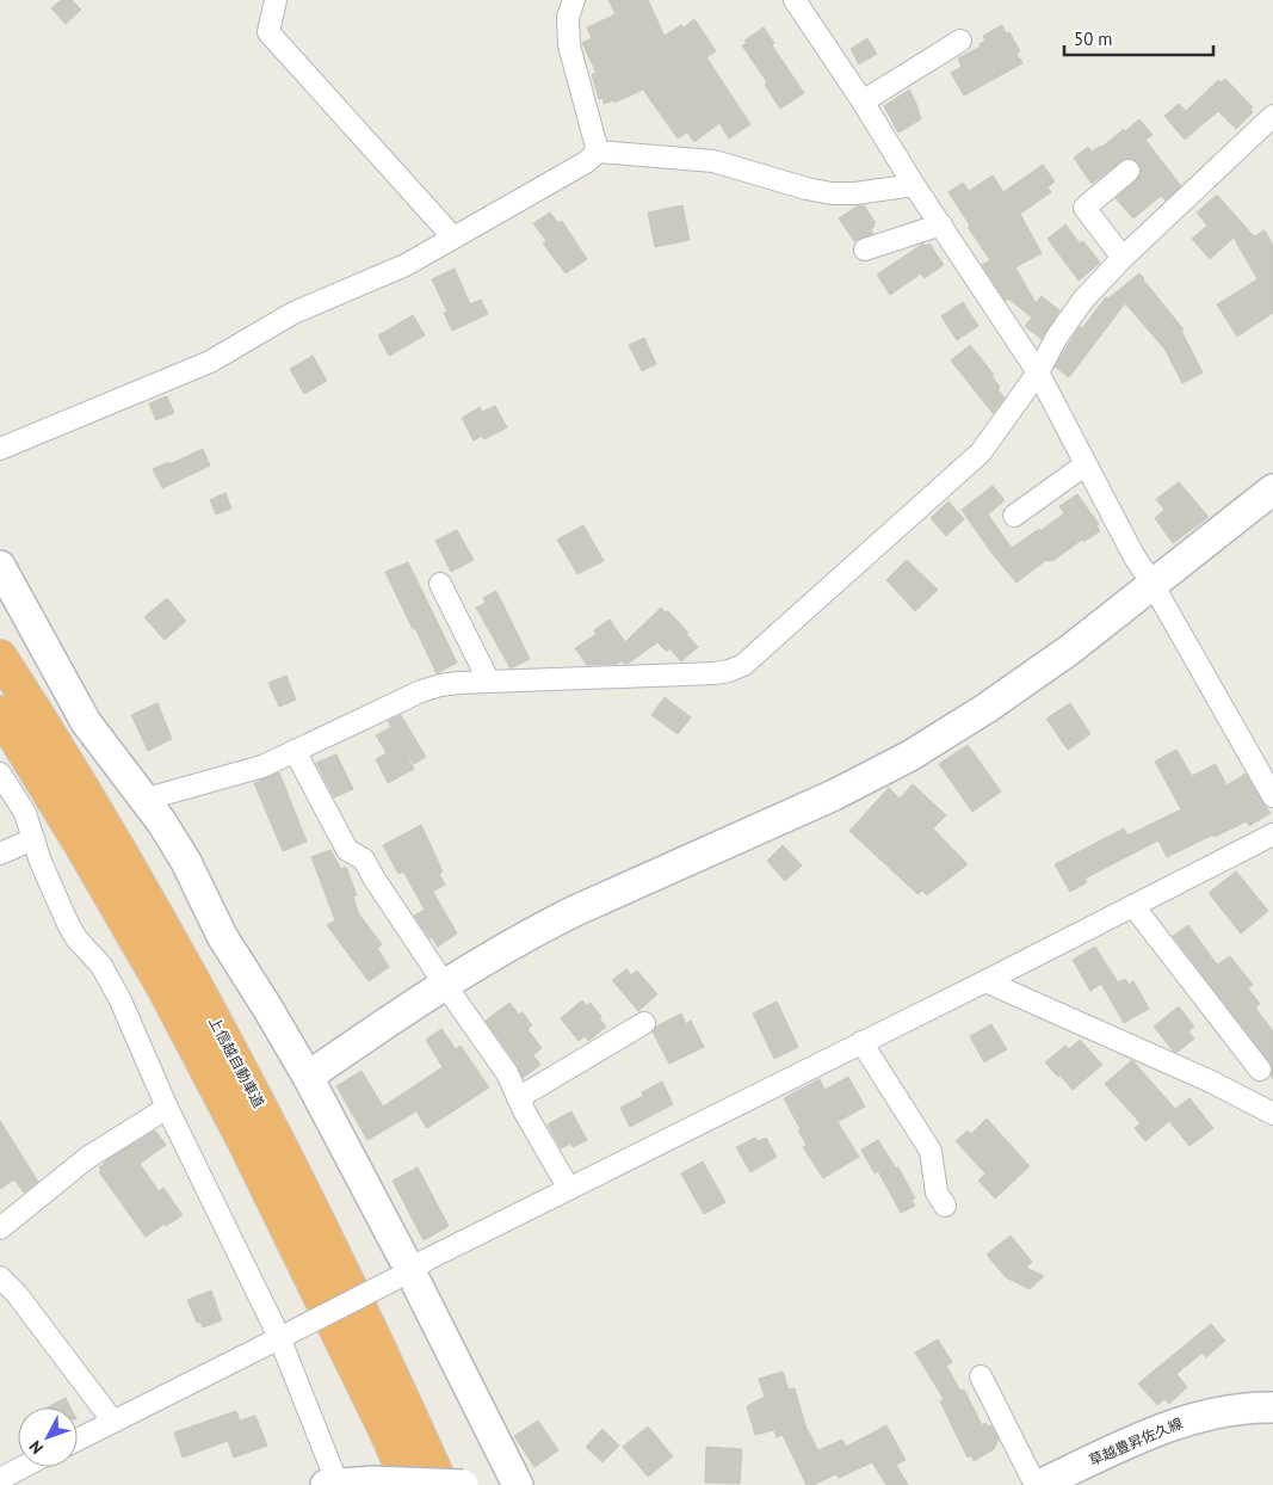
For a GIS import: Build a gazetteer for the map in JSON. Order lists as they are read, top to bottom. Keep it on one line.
{"streets":{"highway":["上信越自動車道"],"street":["草越豊昇佐久線"]},"scale_bar":"50 m","north":"bottom left"}
